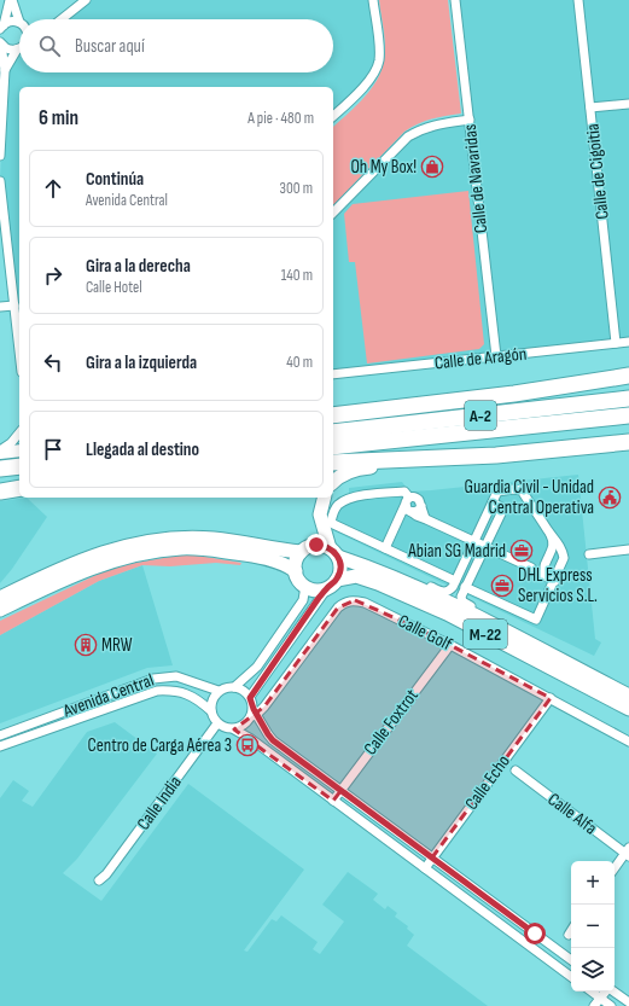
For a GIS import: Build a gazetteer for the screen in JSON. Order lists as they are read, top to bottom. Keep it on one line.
{"streets":{"highway":["A-2"],"main road":["M-22"],"street":["Calle de Cigoitia","Calle de Navaridas","Calle de Aragón","Calle Golf","Avenida Central","Calle Foxtrot","Calle Echo","Calle India","Calle Alfa"]},"crossings":[["Calle de Cigoitia","Calle de Aragón"],["Calle de Navaridas","Calle de Aragón"],["Calle Golf","Avenida Central"],["Calle Golf","Calle Foxtrot"],["Calle Golf","Calle Echo"],["Calle Golf","Calle India"],["Avenida Central","Calle India"]],"places":{"shop":["Oh My Box!"],"public building":["Guardia Civil - Unidad Central Operativa"],"office":["Abian SG Madrid","DHL Express Servicios S.L."],"building":["MRW"],"bus stop":["Centro de Carga Aérea 3"]},"page":{"search":"Buscar aquí","heading":["6 min","A pie · 480 m"],"list":[["Continúa","Avenida Central","300 m"],["Gira a la derecha","Calle Hotel","140 m"],["Gira a la izquierda","40 m"],"Llegada al destino"],"map_buttons":["+","−"]}}
